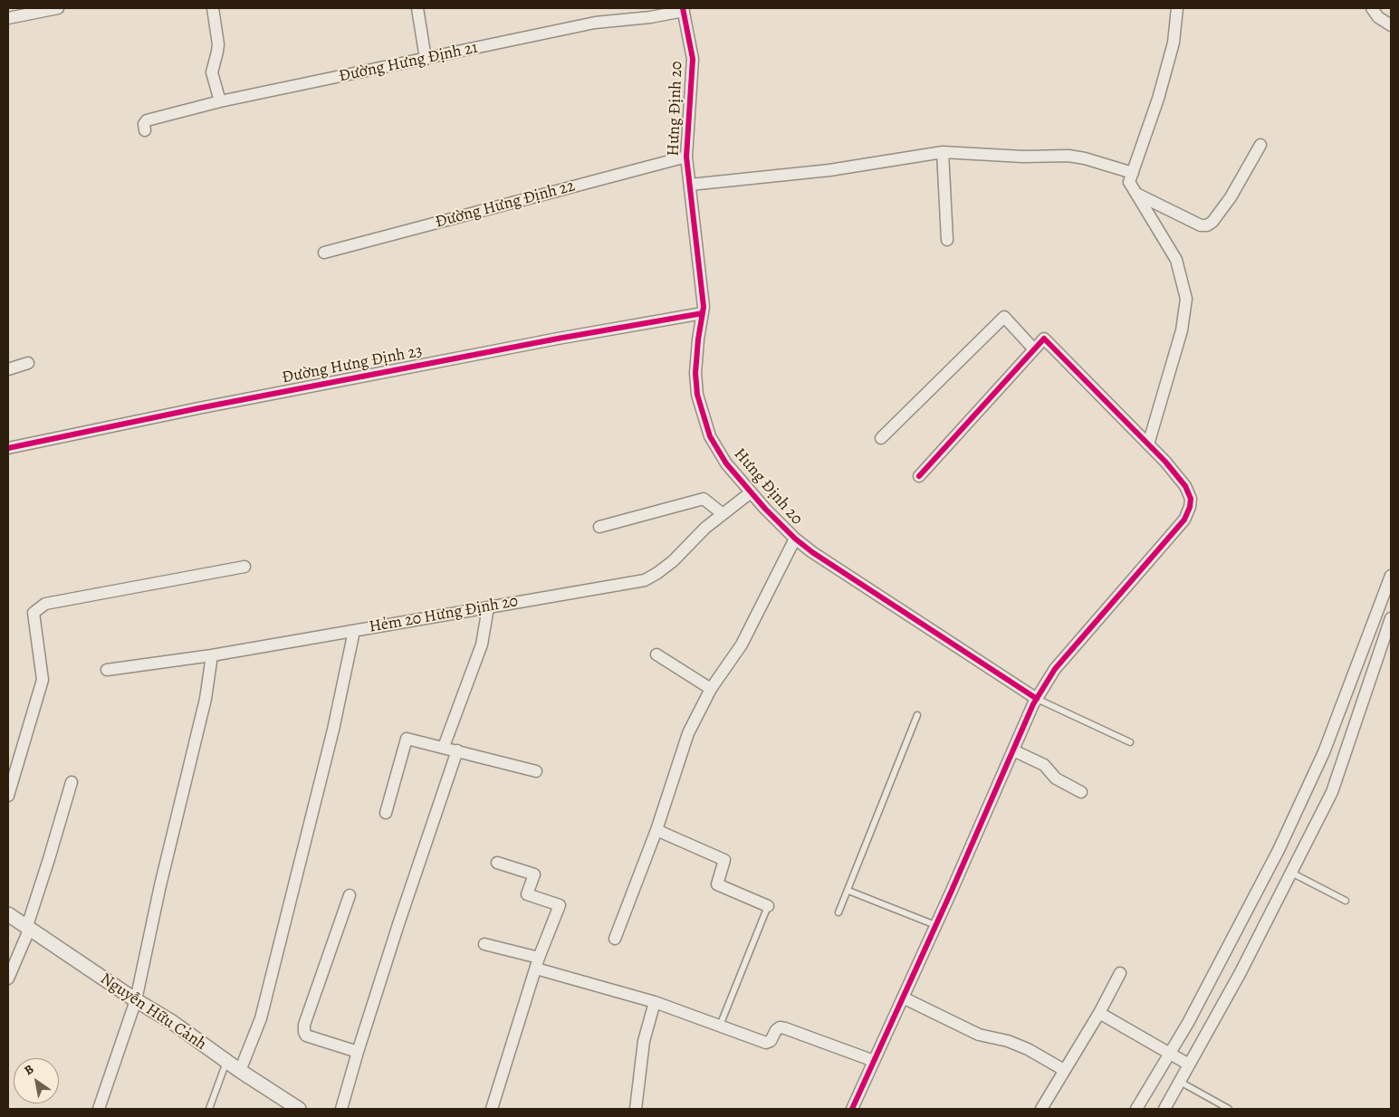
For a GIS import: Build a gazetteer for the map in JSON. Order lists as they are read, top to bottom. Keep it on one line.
{"streets":{"street":["Đường Hưng Định 21","Hưng Định 20","Đường Hưng Định 22","Đường Hưng Định 23","Hẻm 20 Hưng Định 20","Nguyễn Hữu Cảnh"]},"crossings":[["Đường Hưng Định 21","Hưng Định 20"],["Hưng Định 20","Đường Hưng Định 22"],["Hưng Định 20","Đường Hưng Định 23"],["Hưng Định 20","Hẻm 20 Hưng Định 20"]],"north":"top left"}
